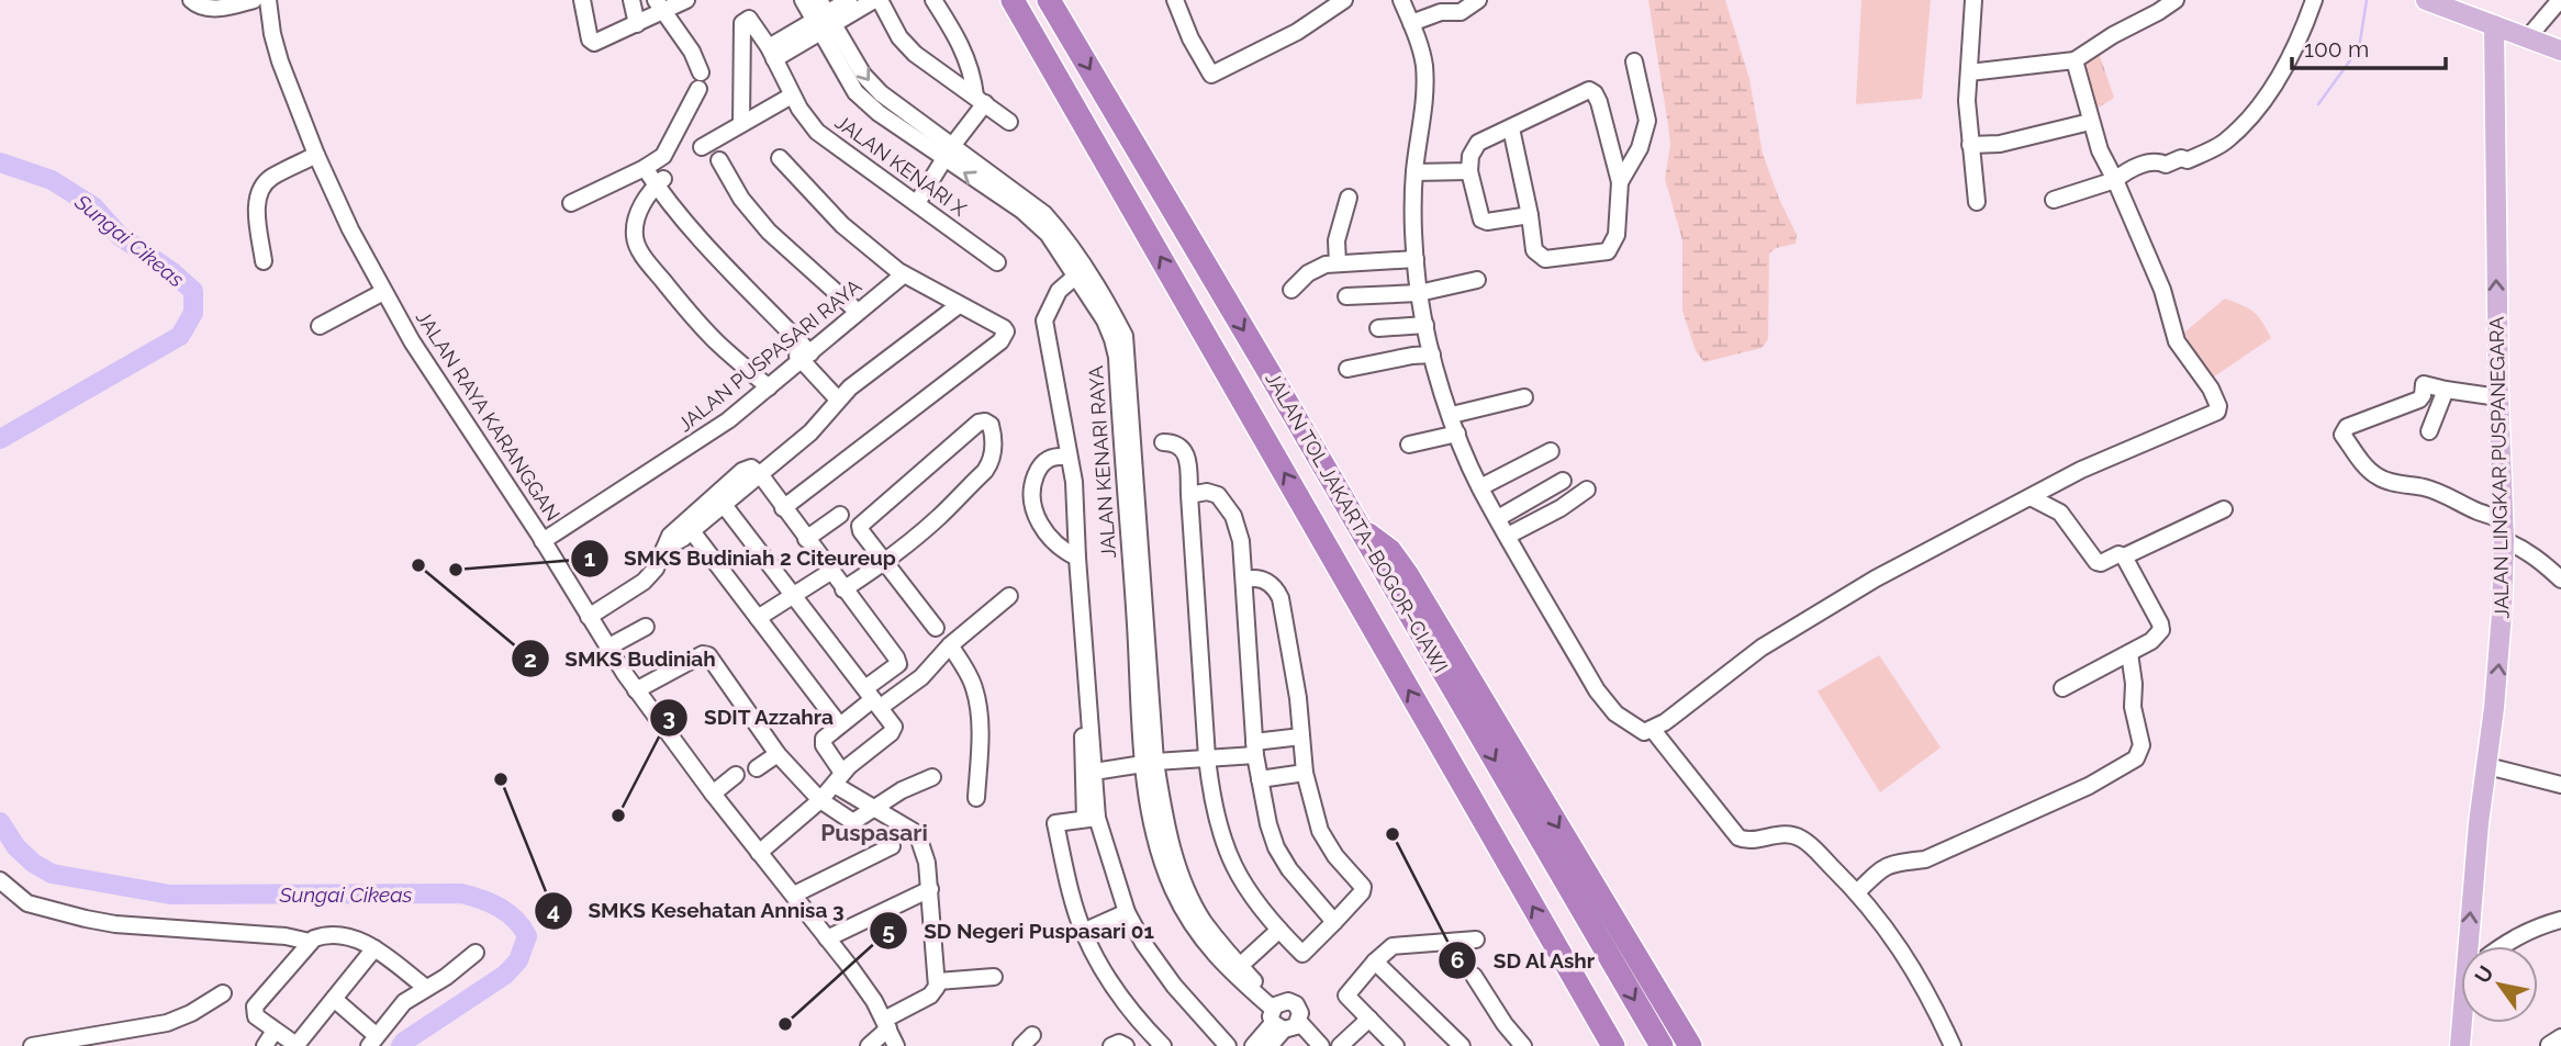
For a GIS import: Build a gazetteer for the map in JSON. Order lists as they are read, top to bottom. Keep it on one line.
{"streets":{"highway":["JALAN TOL JAKARTA–BOGOR–CIAWI"],"main road":["JALAN LINGKAR PUSPANEGARA"],"street":["JALAN KENARI X","JALAN PUSPASARI RAYA","JALAN RAYA KARANGGAN","JALAN KENARI RAYA"]},"crossings":[["JALAN PUSPASARI RAYA","JALAN RAYA KARANGGAN"]],"one_way":["JALAN LINGKAR PUSPANEGARA"],"districts":["Puspasari"],"water":["Sungai Cikeas"],"places":["SMKS Budiniah","SMKS Budiniah 2 Citeureup","SMKS Kesehatan Annisa 3","SDIT Azzahra","SD Al Ashr","SD Negeri Puspasari 01"],"scale_bar":"100 m","north":"top left"}
